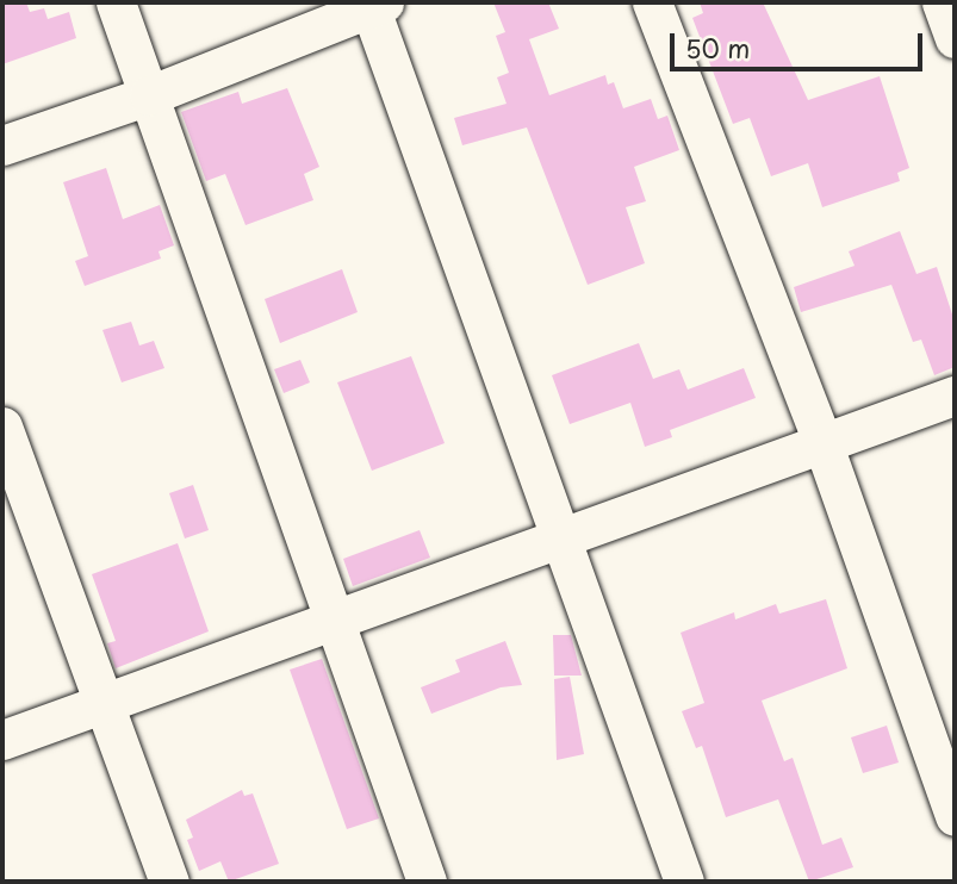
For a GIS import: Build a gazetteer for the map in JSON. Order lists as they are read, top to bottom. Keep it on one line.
{"scale_bar":"50 m"}
